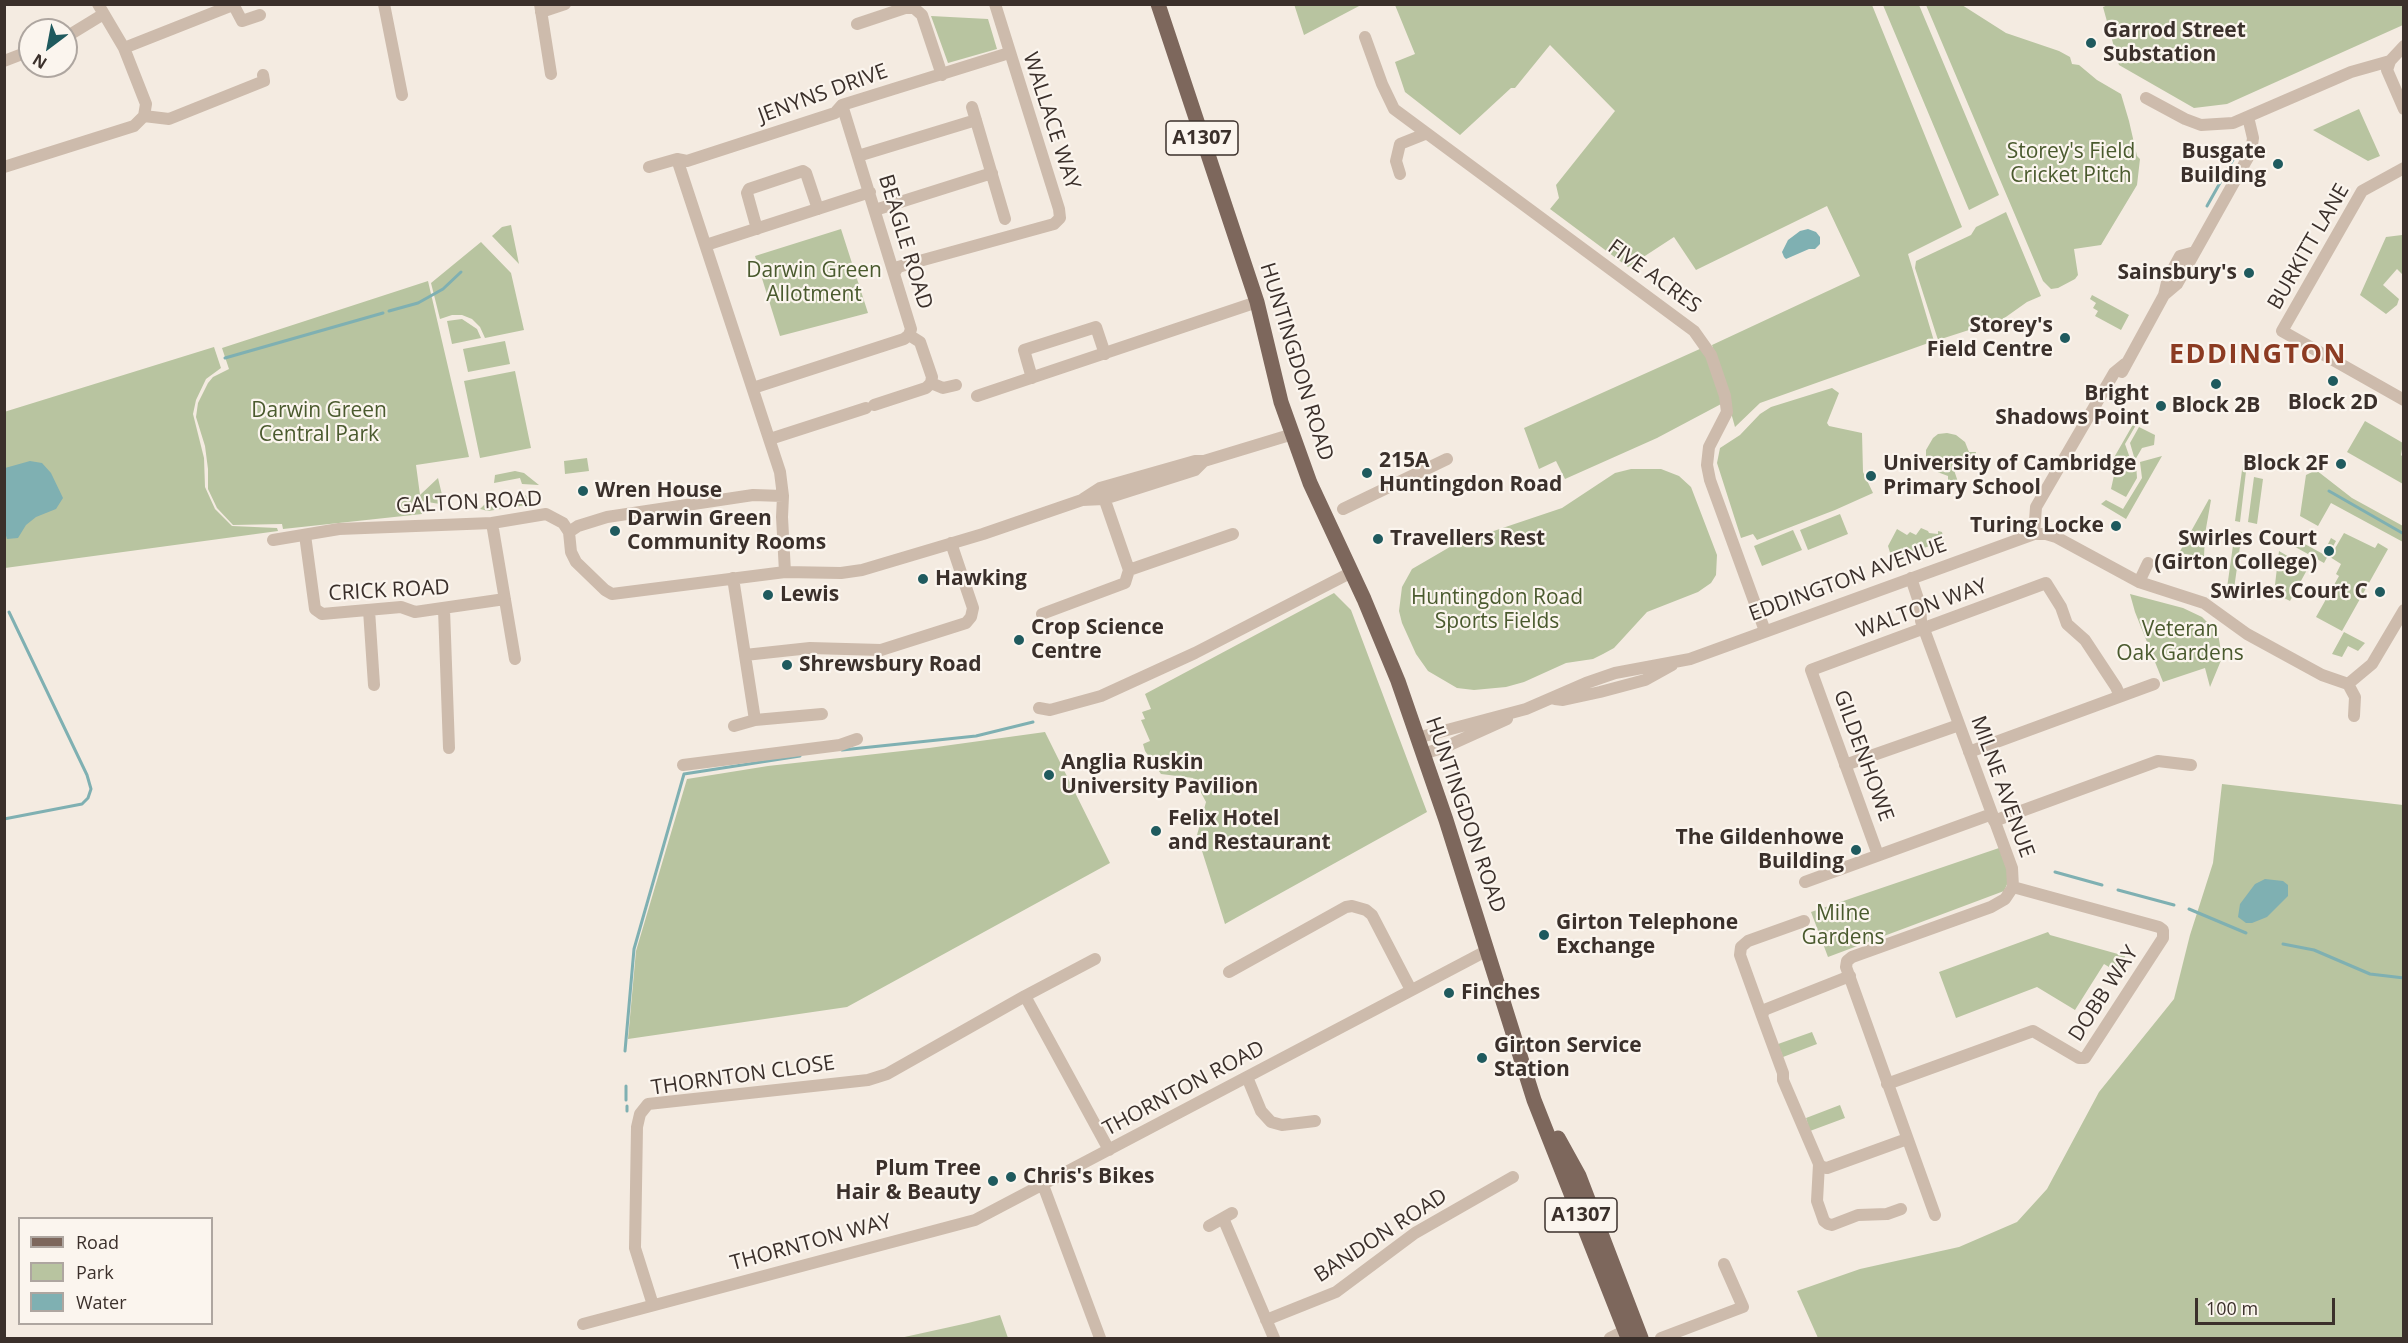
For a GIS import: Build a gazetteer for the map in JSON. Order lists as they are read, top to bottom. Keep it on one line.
{"streets":{"main road":["A1307","HUNTINGDON ROAD"],"street":["JENYNS DRIVE","WALLACE WAY","BEAGLE ROAD","BURKITT LANE","FIVE ACRES","GALTON ROAD","EDDINGTON AVENUE","CRICK ROAD","WALTON WAY","GILDENHOWE","MILNE AVENUE","DOBB WAY","THORNTON CLOSE","THORNTON ROAD","BANDON ROAD","THORNTON WAY"]},"crossings":[["JENYNS DRIVE","WALLACE WAY"],["JENYNS DRIVE","BEAGLE ROAD"],["WALLACE WAY","BEAGLE ROAD"],["FIVE ACRES","EDDINGTON AVENUE"],["HUNTINGDON ROAD","EDDINGTON AVENUE"],["HUNTINGDON ROAD","THORNTON ROAD"],["GALTON ROAD","CRICK ROAD"],["EDDINGTON AVENUE","MILNE AVENUE"],["WALTON WAY","GILDENHOWE"],["WALTON WAY","MILNE AVENUE"],["GILDENHOWE","MILNE AVENUE"],["MILNE AVENUE","DOBB WAY"],["THORNTON CLOSE","THORNTON WAY"],["THORNTON ROAD","THORNTON WAY"]],"districts":["EDDINGTON"],"parks":["Storey's Field Cricket Pitch","Darwin Green Allotment","Darwin Green Central Park","Huntingdon Road Sports Fields","Veteran Oak Gardens","Milne Gardens"],"places":["Garrod Street Substation","Busgate Building","Sainsbury's","Storey's Field Centre","Block 2D","Block 2B","Bright Shadows Point","Block 2F","215A Huntingdon Road","University of Cambridge Primary School","Wren House","Turing Locke","Darwin Green Community Rooms","Travellers Rest","Swirles Court (Girton College)","Hawking","Swirles Court C","Lewis","Crop Science Centre","Shrewsbury Road","Anglia Ruskin University Pavilion","Felix Hotel and Restaurant","The Gildenhowe Building","Girton Telephone Exchange","Finches","Girton Service Station","Chris's Bikes","Plum Tree Hair & Beauty"],"legend":["Road","Park","Water"],"scale_bar":"100 m","north":"bottom left"}
